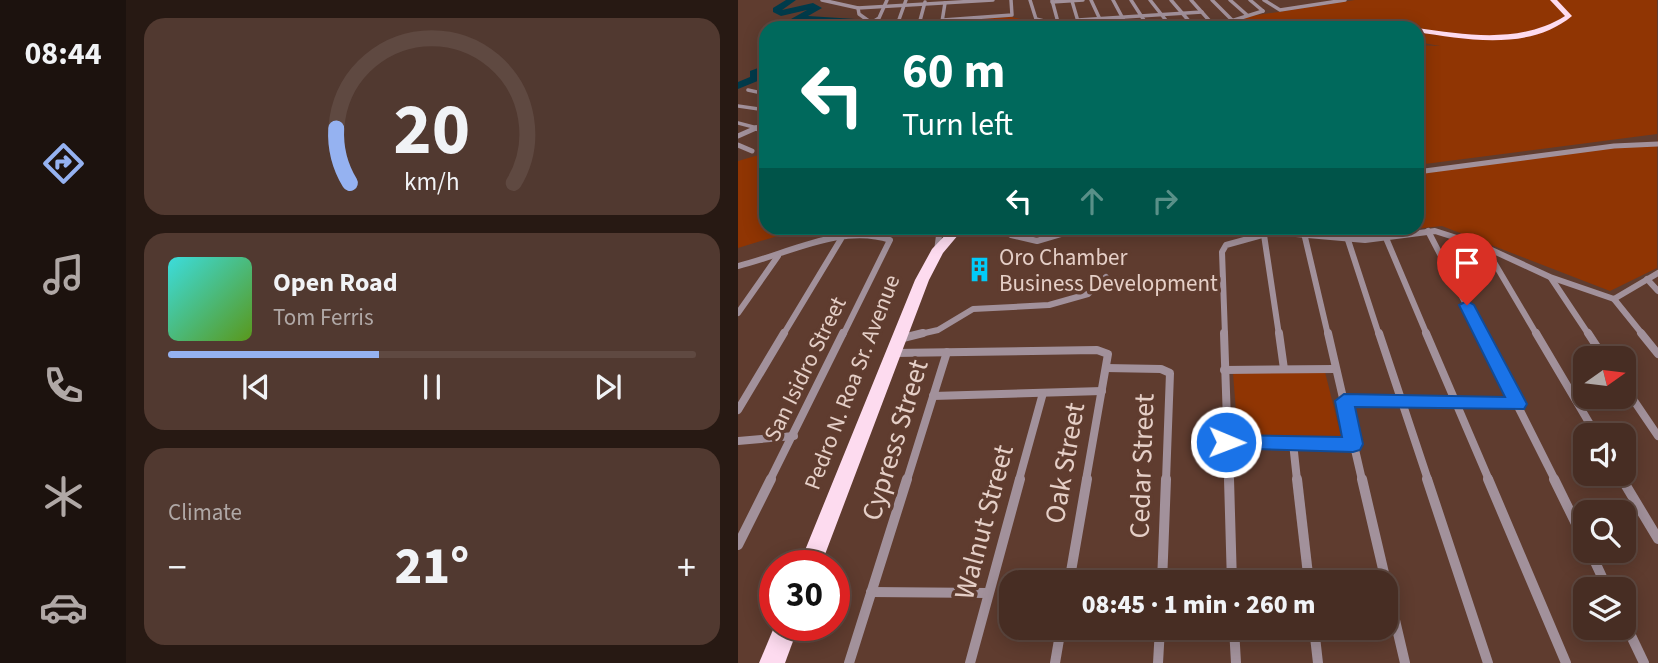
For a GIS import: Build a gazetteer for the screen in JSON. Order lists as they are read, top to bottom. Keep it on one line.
{"streets":{"main road":["Pedro N. Roa Sr. Avenue"],"street":["San Isidro Street","Cypress Street","Oak Street","Cedar Street","Walnut Street"]},"crossings":[["Cypress Street","Oak Street"],["Oak Street","Cedar Street"]],"places":{"building":["Oro Chamber Business Development"]},"north":"right","page":{"tabs":"08:44","turn":["60 m","Turn left"],"song":["Open Road","Tom Ferris"],"tile":"Climate","heat":["−","21°","+"],"limit":"30","trip":"08:45 · 1 min · 260 m","gauge":["20","km/h"]}}
